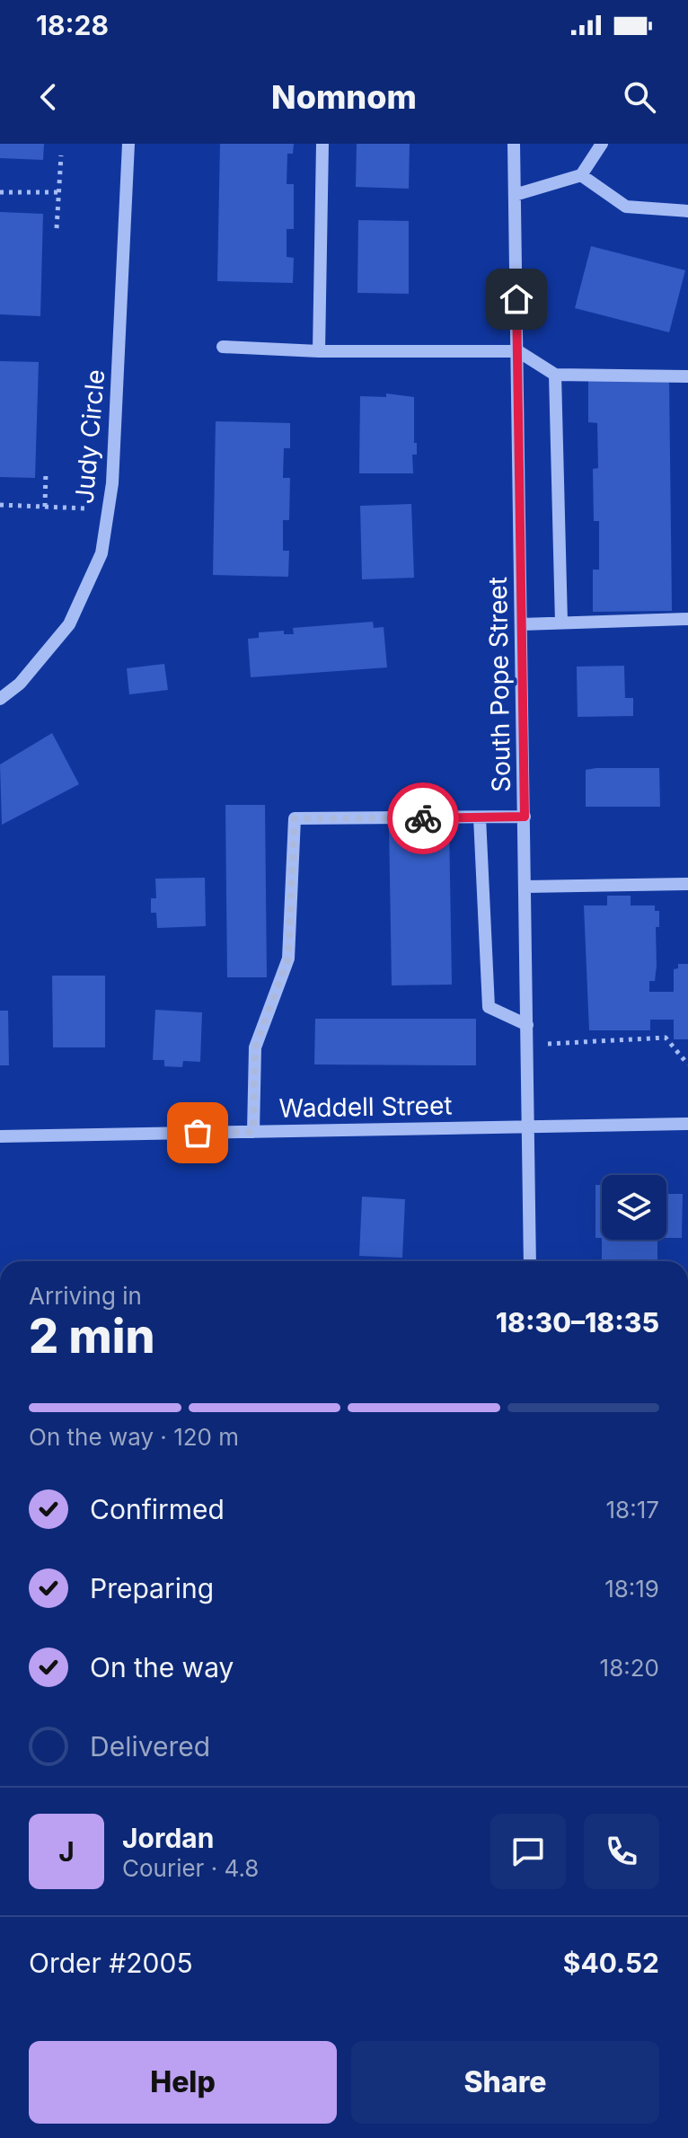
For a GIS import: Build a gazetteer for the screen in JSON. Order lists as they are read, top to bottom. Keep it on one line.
{"streets":{"street":["Judy Circle","South Pope Street","Waddell Street"]},"crossings":[["South Pope Street","Waddell Street"]],"page":{"status":"18:28","header":"Nomnom","heading":["2 min","Arriving in","18:30–18:35"],"panel":["Jordan","Courier · 4.8","Order #2005","$40.52"],"bar":"On the way · 120 m","list":[["Confirmed","18:17"],["Preparing","18:19"],["On the way","18:20"],"Delivered"],"round":"J","buttons":["Help","Share"]}}
